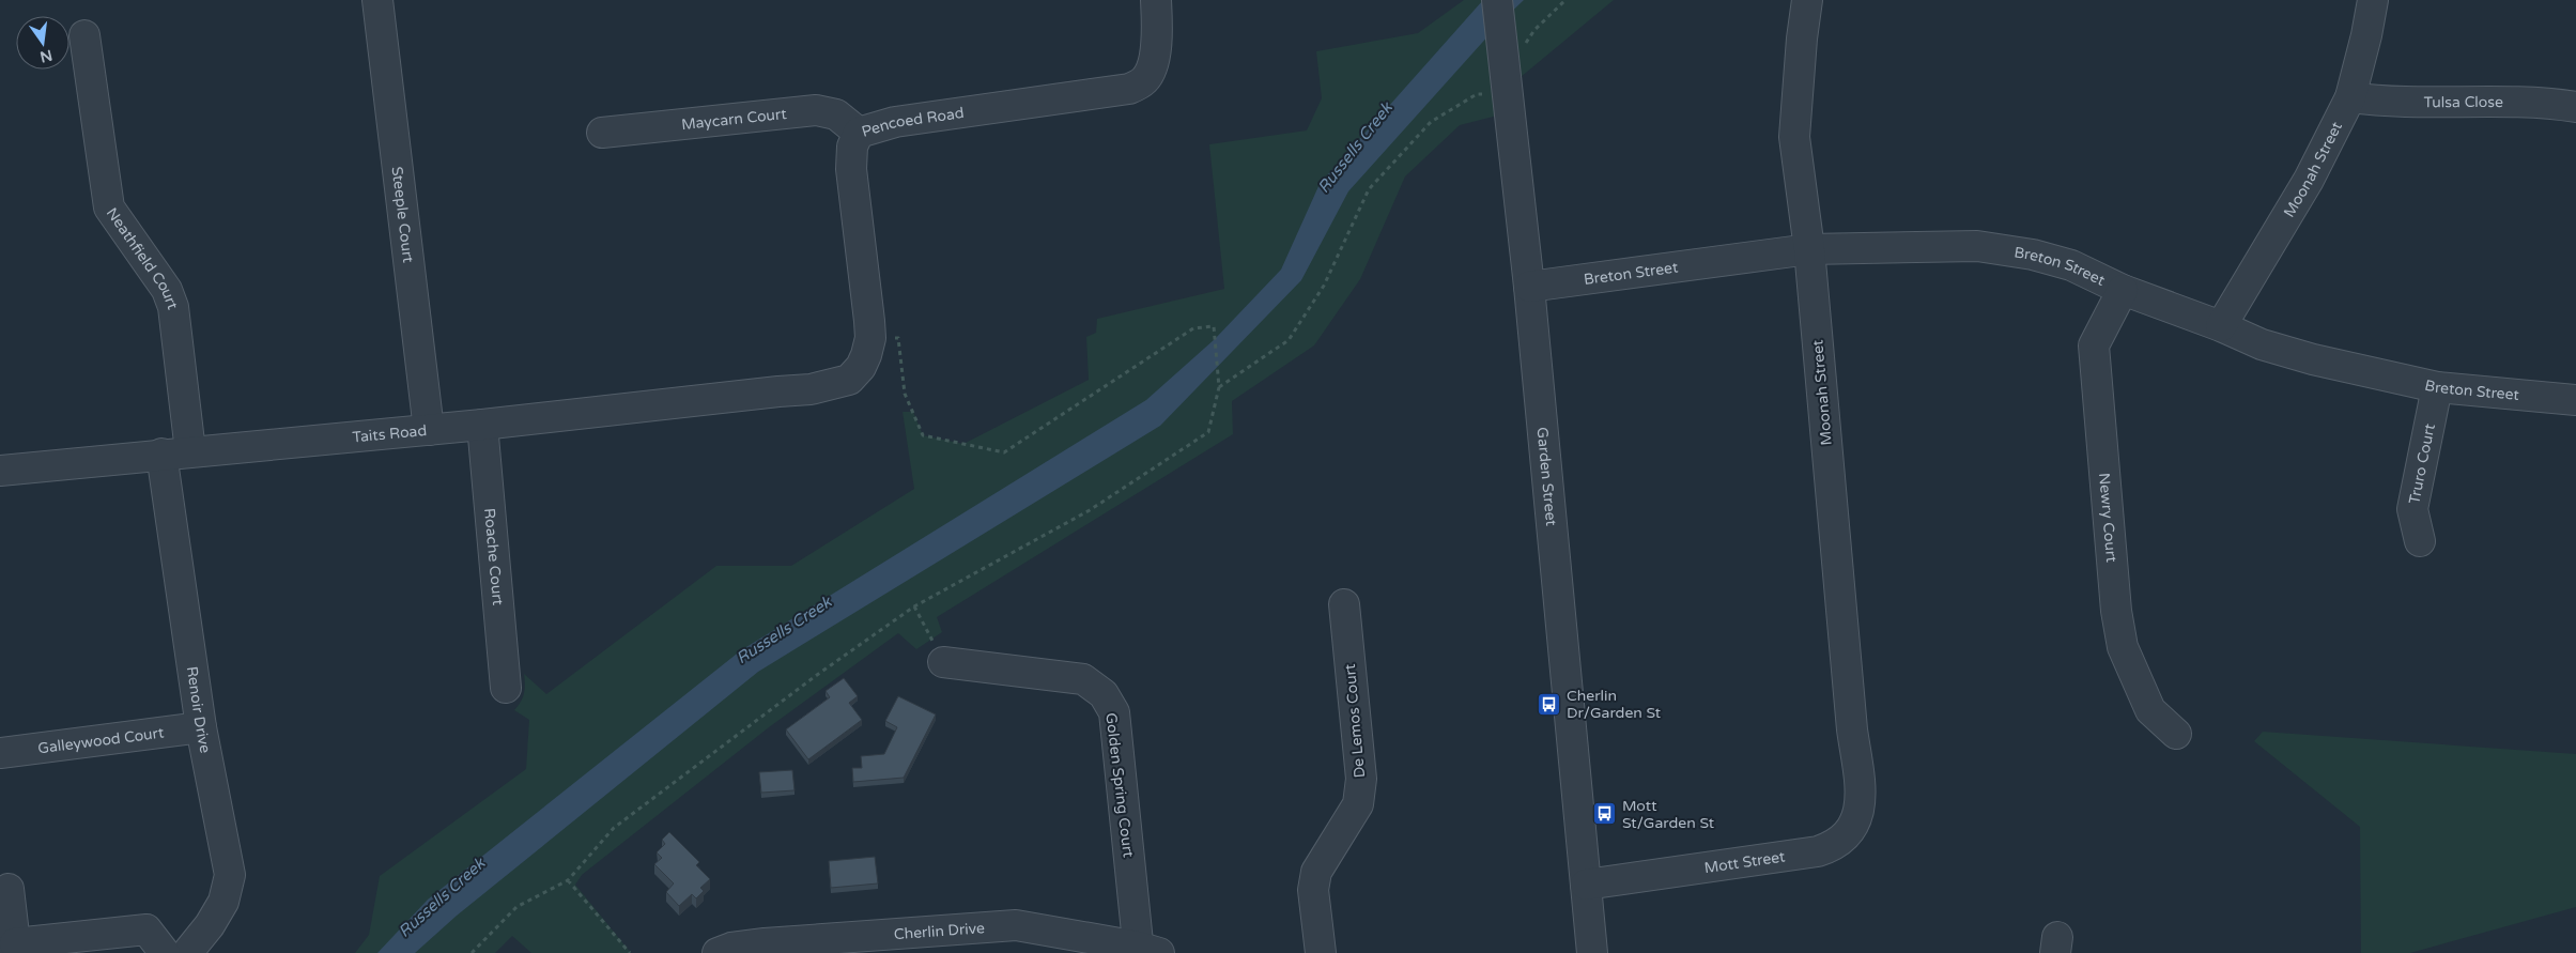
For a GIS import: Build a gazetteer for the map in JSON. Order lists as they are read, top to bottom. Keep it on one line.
{"streets":{"street":["Tulsa Close","Maycarn Court","Pencoed Road","Moonah Street","Steeple Court","Neathfield Court","Breton Street","Taits Road","Truro Court","Garden Street","Newry Court","Roache Court","Renoir Drive","De Lemos Court","Galleywood Court","Golden Spring Court","Mott Street","Cherlin Drive"]},"crossings":[["Tulsa Close","Moonah Street"],["Maycarn Court","Pencoed Road"],["Pencoed Road","Taits Road"],["Moonah Street","Breton Street"],["Moonah Street","Mott Street"],["Steeple Court","Taits Road"],["Neathfield Court","Taits Road"],["Neathfield Court","Renoir Drive"],["Breton Street","Truro Court"],["Breton Street","Garden Street"],["Breton Street","Newry Court"],["Taits Road","Roache Court"],["Taits Road","Renoir Drive"],["Garden Street","Mott Street"],["Renoir Drive","Galleywood Court"],["Golden Spring Court","Cherlin Drive"]],"water":["Russells Creek"],"places":{"bus stop":["Cherlin Dr/Garden St","Mott St/Garden St"]},"north":"bottom"}
